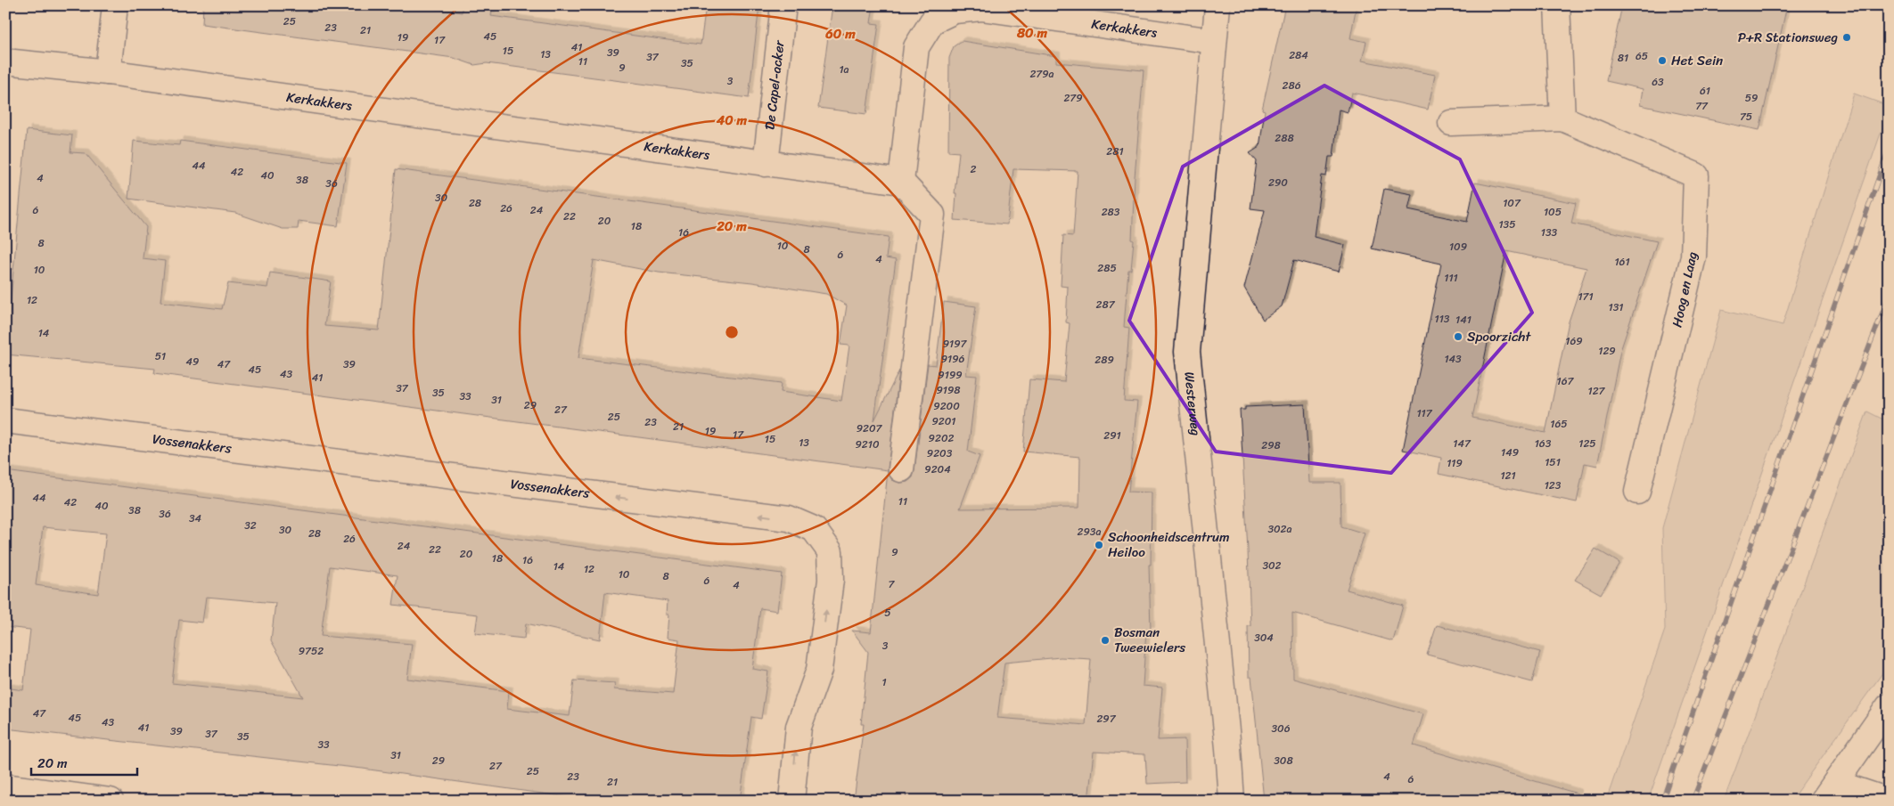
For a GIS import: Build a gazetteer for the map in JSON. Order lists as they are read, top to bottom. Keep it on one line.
{"streets":{"street":["Kerkakkers","De Capel-acker","Hoog en Laag","Westerweg","Vossenakkers"]},"crossings":[["Kerkakkers","De Capel-acker"],["Kerkakkers","Westerweg"]],"places":["P+R Stationsweg","Het Sein","Spoorzicht","Schoonheidscentrum Heiloo","Bosman Tweewielers"],"house_numbers":["25","23","21","45","19","17","41","15","39","13","284","65","37","81","11","35","9","1a","279a","3","63","286","61","279","59","77","75","288","281","44","2","42","40","4","38","290","36","30","28","107","26","6","24","283","105","22","20","135","18","16","133","8","10","109","8","6","4","161","285","10","111","171","12","287","131","113","141","14","169","9197","129","51","9196","143","289","49","47","39","45","43","9199","41","167","37","9198","127","35","33","31","29","9200","27","117","25","9201","23","165","21","9207","19","17","291","9202","15","13","147","163","125","9210","298","149","9203","151","119","9204","121","123","44","11","42","40","38","36","34","32","302a","30","293a","28","26","24","22","9","20","18","16","302","14","12","10","8","6","7","4","5","304","3","9752","1","47","45","297","43","41","306","39","37","35","33","31","29","308","27","25","23","4","6","21"],"scale_bar":"20 m","rings":["80 m","60 m","40 m","20 m"]}
